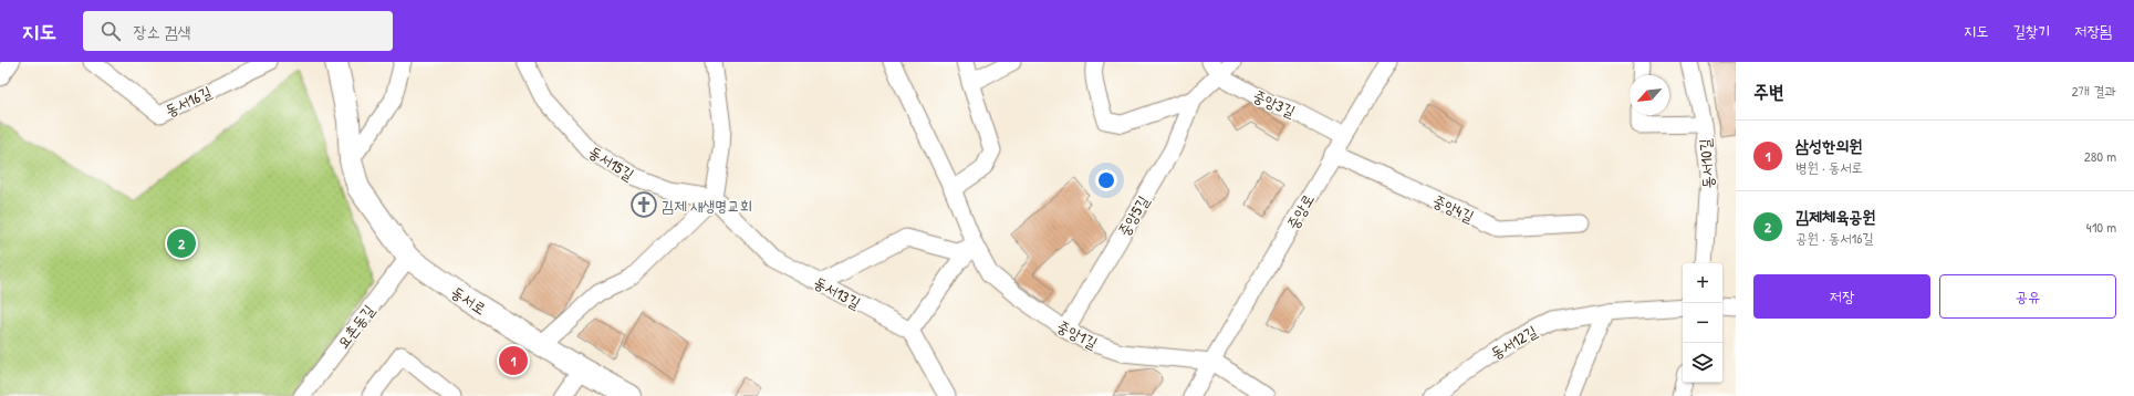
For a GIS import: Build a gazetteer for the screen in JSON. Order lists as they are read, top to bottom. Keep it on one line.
{"streets":{"main road":["동서로"],"street":["동서16길","중앙3길","동서15길","동서10길","중앙4길","중앙로","중앙5길","동서13길","요촌동길","중앙1길","동서12길"]},"crossings":[["중앙3길","중앙로"],["중앙3길","중앙5길"],["동서15길","동서13길"],["중앙4길","중앙로"],["중앙로","중앙1길"],["중앙5길","중앙1길"],["동서로","요촌동길"]],"places":{"church":["김제 새생명교회"]},"north":"bottom left","page":{"header":"지도","search":"장소 검색","nav":["지도","길찾기","저장됨"],"heading":["주변","2개 결과"],"list":[{"mark":"1","name":"삼성한의원","note":"병원 · 동서로","value":"280 m"},{"mark":"2","name":"김제체육공원","note":"공원 · 동서16길","value":"410 m"}],"pins":["2","1"],"buttons":["저장","공유"],"map_buttons":["+","−"]}}
